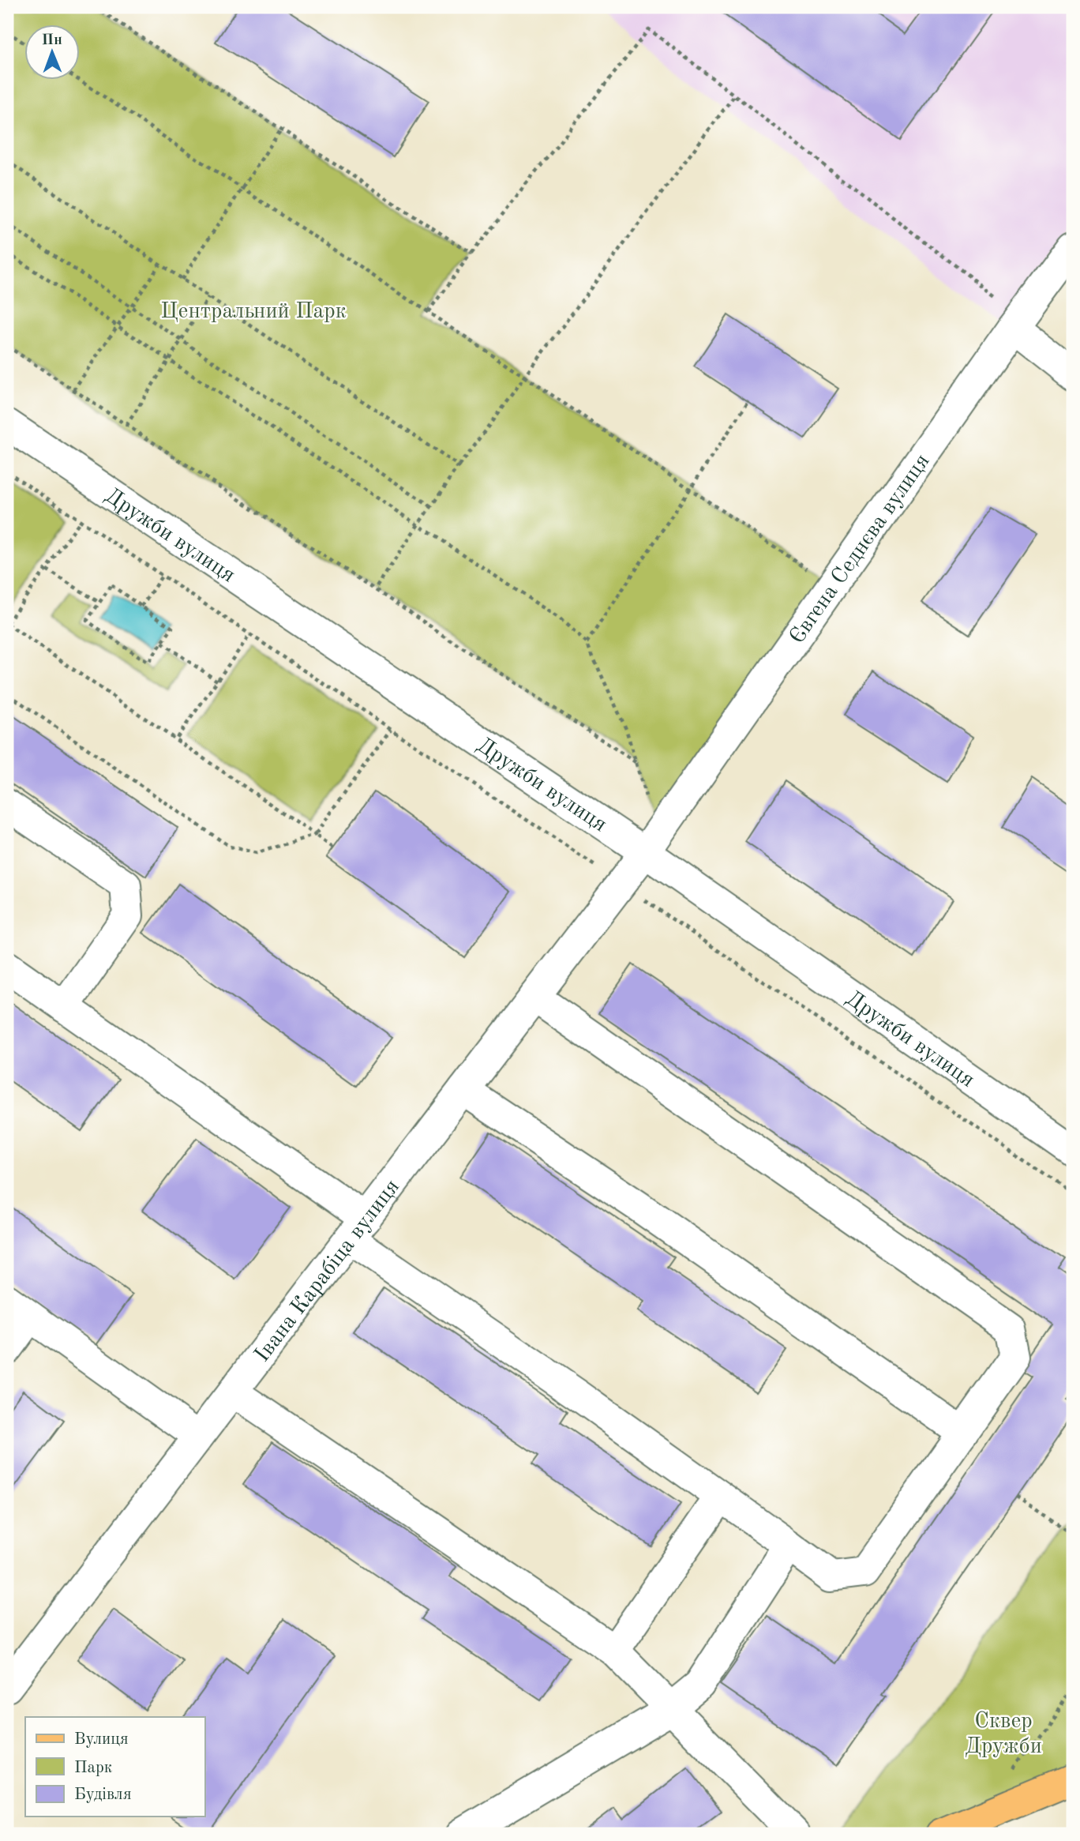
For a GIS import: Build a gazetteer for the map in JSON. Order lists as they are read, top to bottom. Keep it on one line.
{"streets":{"street":["Дружби вулиця","Євгена Седнєва вулиця","Івана Карабіца вулиця"]},"crossings":[["Дружби вулиця","Євгена Седнєва вулиця"],["Дружби вулиця","Івана Карабіца вулиця"],["Євгена Седнєва вулиця","Івана Карабіца вулиця"]],"parks":["Центральний Парк","Сквер Дружби"],"legend":["Вулиця","Парк","Будівля"],"north":"top"}
